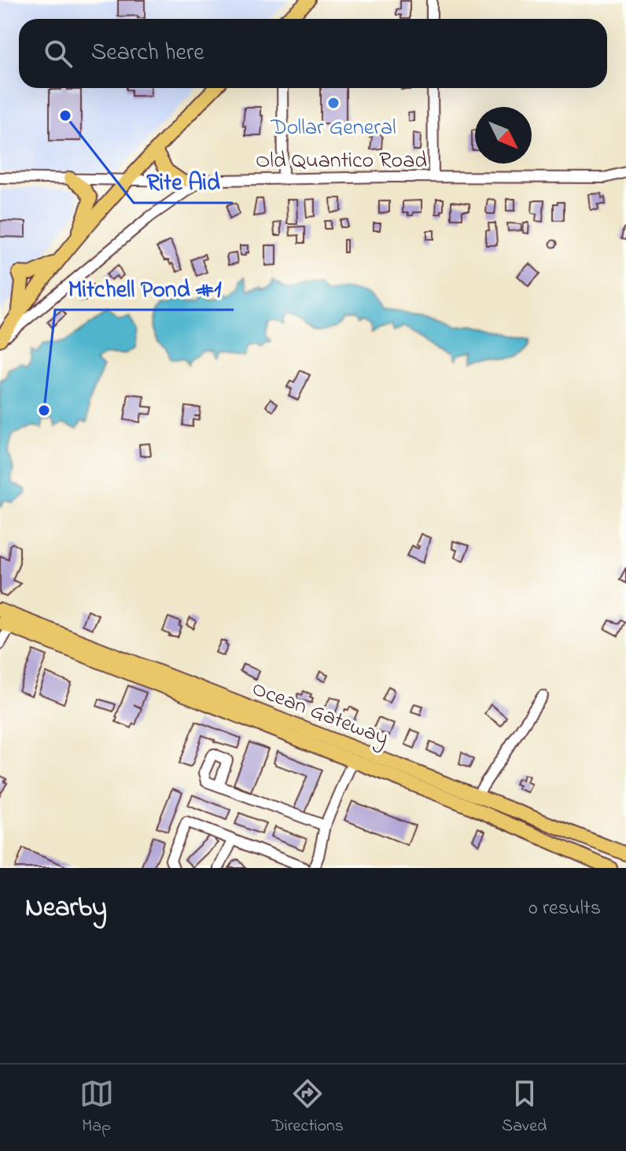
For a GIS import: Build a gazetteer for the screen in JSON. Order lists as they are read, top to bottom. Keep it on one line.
{"streets":{"main road":["Ocean Gateway"],"street":["Old Quantico Road"]},"places":["Dollar General","Rite Aid","Mitchell Pond #1"],"north":"bottom right","page":{"search":"Search here","heading":["Nearby","0 results"],"nav":["Map","Directions","Saved"]}}
